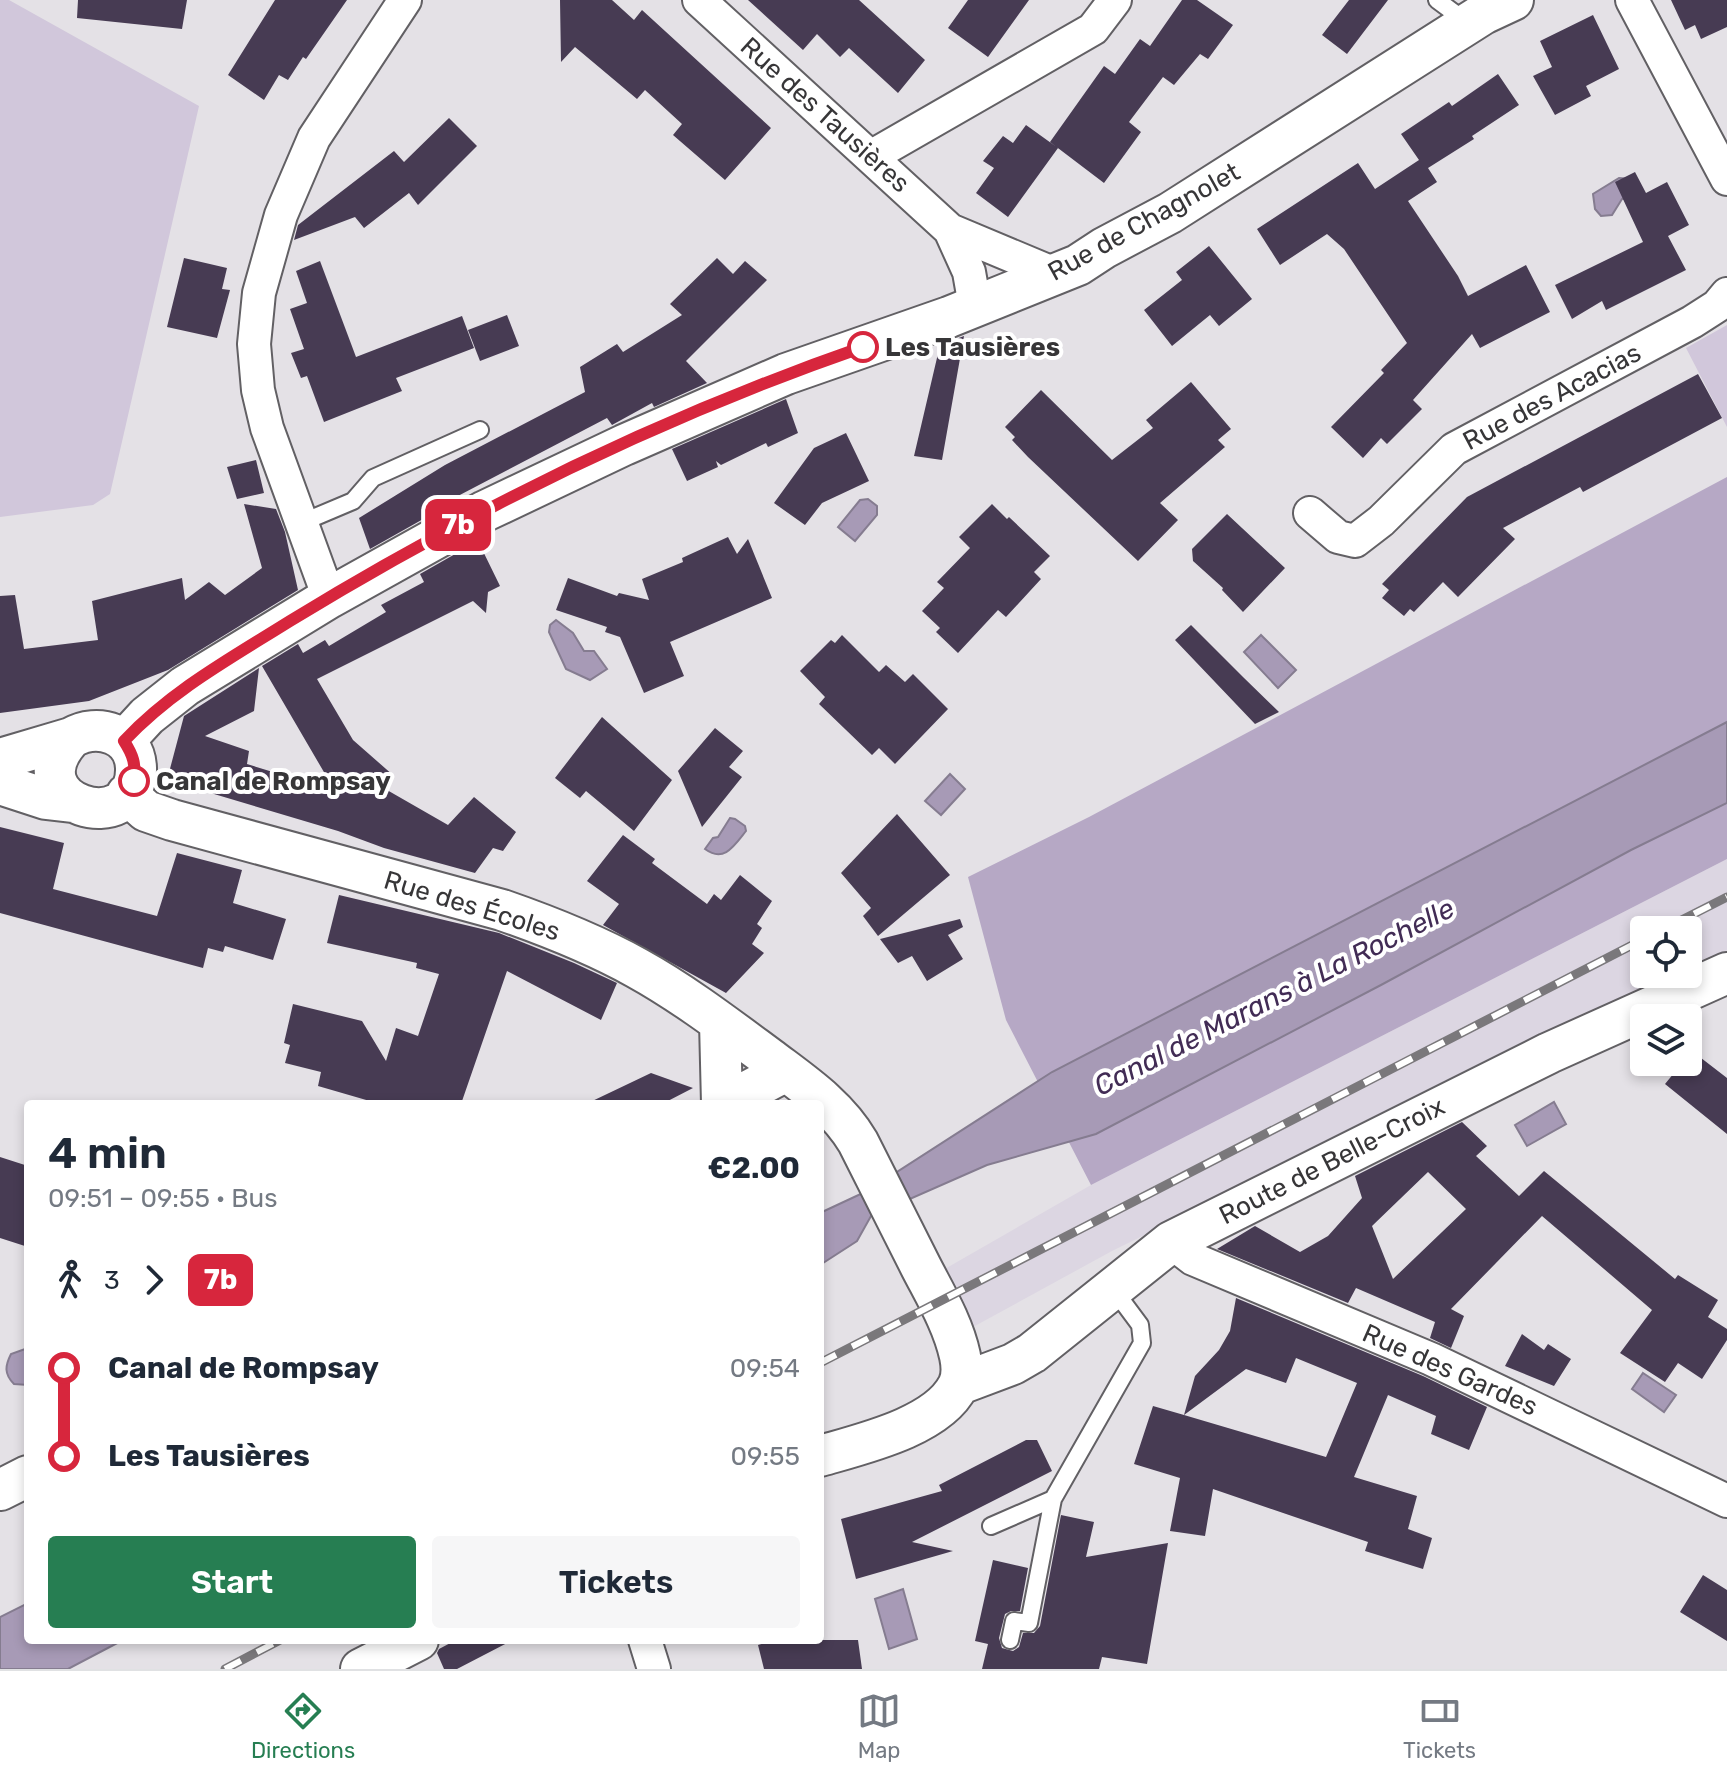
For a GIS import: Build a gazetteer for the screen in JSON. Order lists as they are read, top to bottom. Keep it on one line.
{"streets":{"street":["Rue des Tausières","Rue de Chagnolet","Rue des Acacias","Rue des Écoles","Route de Belle-Croix","Rue des Gardes"]},"crossings":[["Rue de Chagnolet","Rue des Écoles"],["Rue des Écoles","Route de Belle-Croix"],["Route de Belle-Croix","Rue des Gardes"]],"water":["Canal de Marans à La Rochelle"],"places":["Les Tausières","Canal de Rompsay"],"lines":["bus line 7b"],"page":{"on_map":"7b","heading":["4 min","09:51 – 09:55 · Bus","€2.00"],"legs":["3","7b"],"list":[{"name":"Canal de Rompsay","value":"09:54"},{"name":"Les Tausières","value":"09:55"}],"buttons":["Start","Tickets"],"tabs":["Directions","Map","Tickets"]}}
